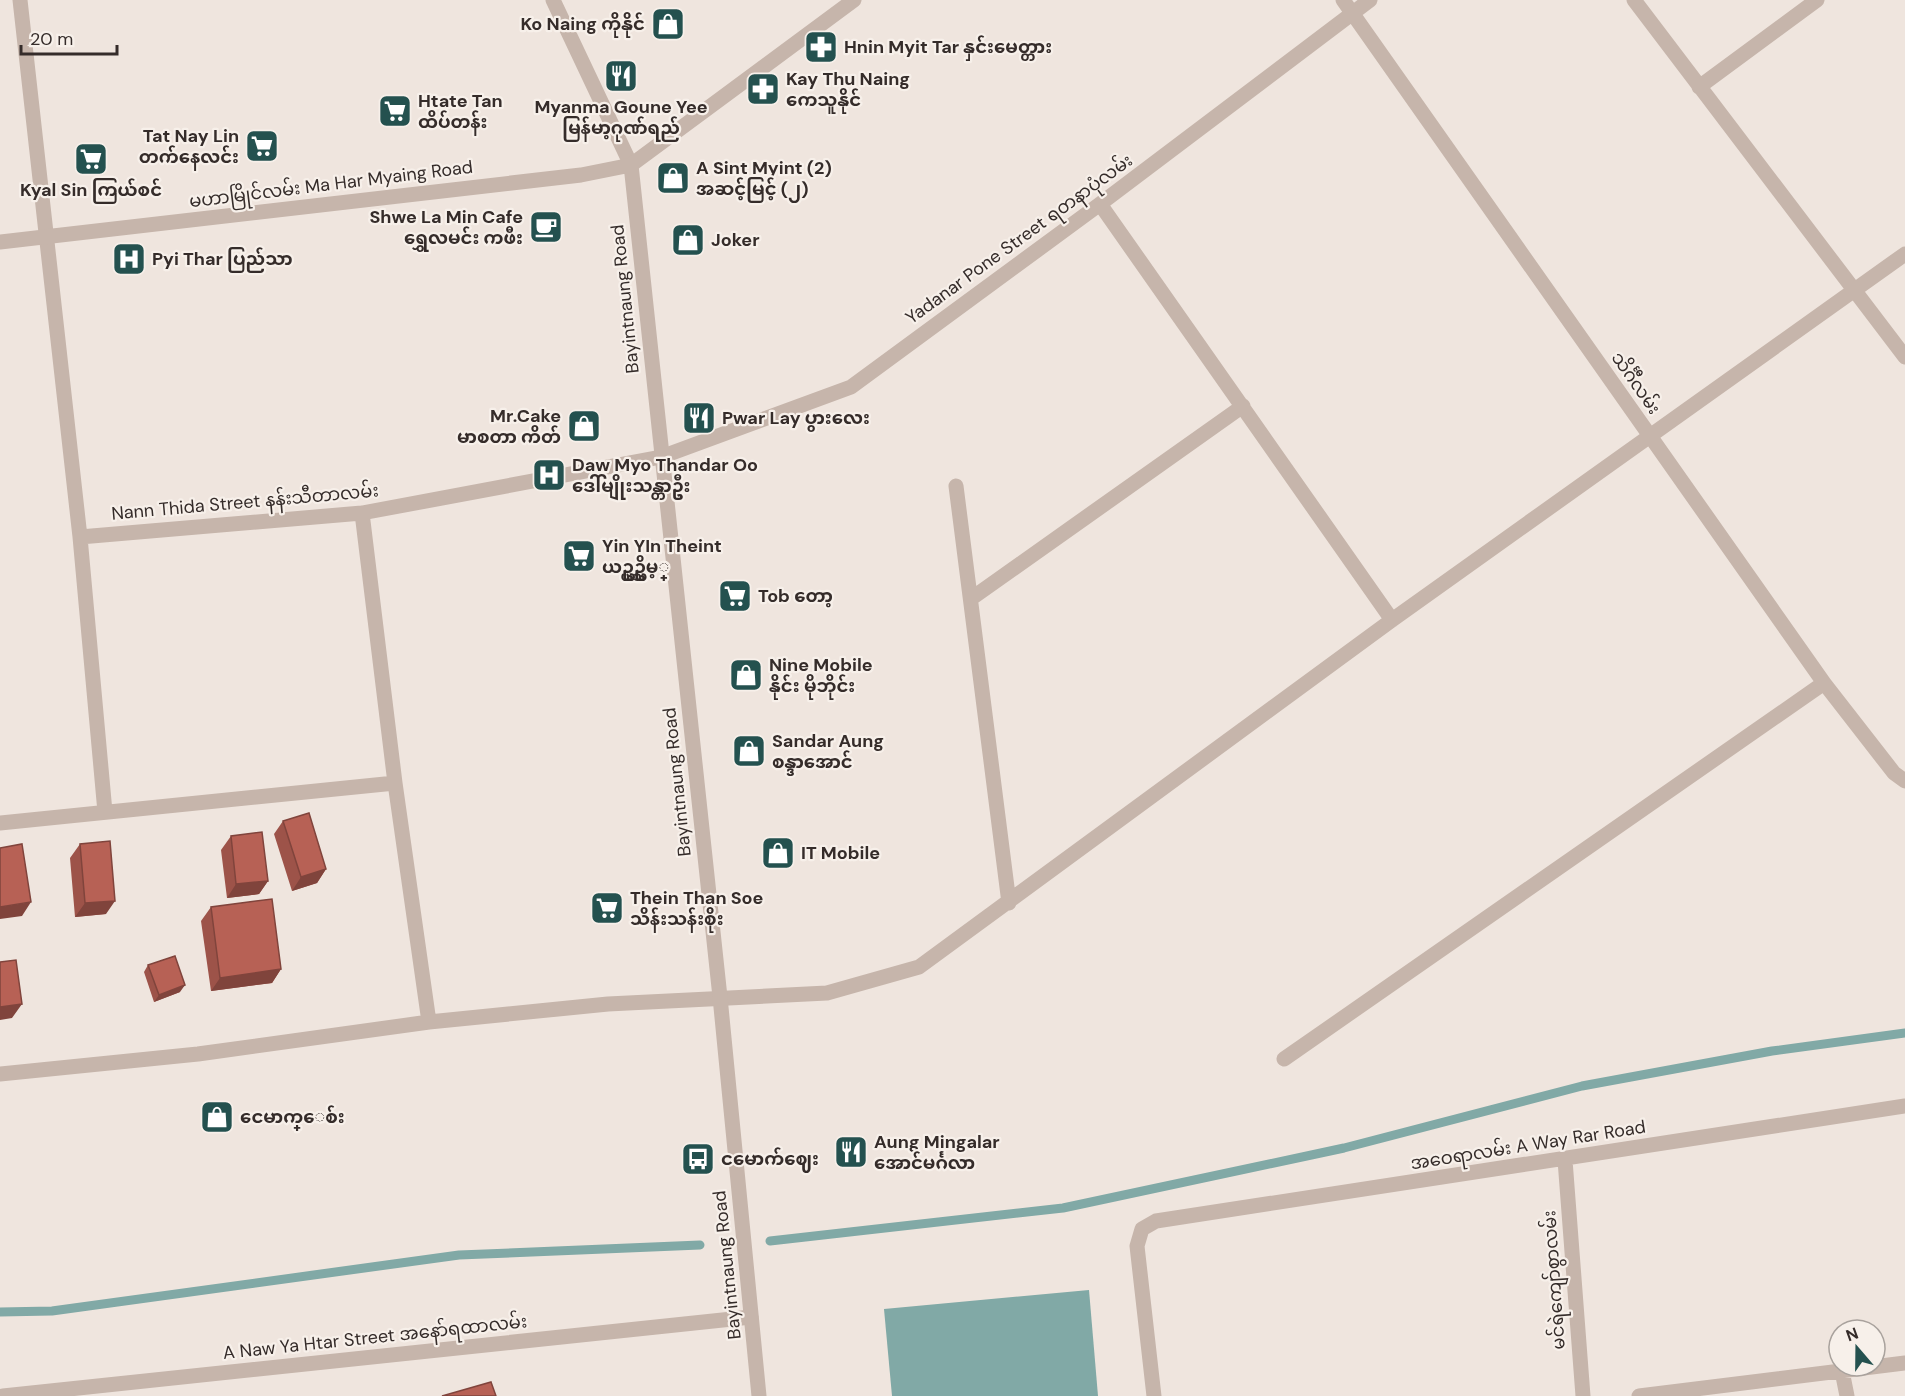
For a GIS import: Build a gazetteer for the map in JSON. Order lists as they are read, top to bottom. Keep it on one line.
{"streets":{"street":["မဟာမြိုင်လမ်း Ma Har Myaing Road","Yadanar Pone Street ရတနာပုံလမ်း","Bayintnaung Road","သိင်္ဂီလမ်း","Nann Thida Street နန်းသီတာလမ်း","အဝေရာလမ်း A Way Rar Road","မင်ရဲကျော်စွာလမ်း","A Naw Ya Htar Street အနော်ရထာလမ်း"]},"crossings":[["မဟာမြိုင်လမ်း Ma Har Myaing Road","Bayintnaung Road"],["Yadanar Pone Street ရတနာပုံလမ်း","Bayintnaung Road"],["Yadanar Pone Street ရတနာပုံလမ်း","သိင်္ဂီလမ်း"],["Yadanar Pone Street ရတနာပုံလမ်း","Nann Thida Street နန်းသီတာလမ်း"],["Bayintnaung Road","Nann Thida Street နန်းသီတာလမ်း"],["Bayintnaung Road","A Naw Ya Htar Street အနော်ရထာလမ်း"],["အဝေရာလမ်း A Way Rar Road","မင်ရဲကျော်စွာလမ်း"]],"places":{"shop":["Ko Naing ကိုနိုင်","A Sint Myint (2) အဆင့်မြင့် (၂)","Joker","Mr.Cake မာစတာ ကိတ်","Nine Mobile နိုင်း မိုဘိုင်း","Sandar Aung စန္ဒာအောင်","IT Mobile","ငေမာက္ေစ်း"],"pharmacy":["Hnin Myit Tar နှင်းမေတ္တား","Kay Thu Naing ကေသူနိုင်"],"restaurant":["Myanma Goune Yee မြန်မာ့ဂုဏ်ရည်","Pwar Lay ပွားလေး","Aung Mingalar အောင်မင်္ဂလာ"],"supermarket":["Htate Tan ထိပ်တန်း","Tat Nay Lin တက်နေလင်း","Kyal Sin ကြယ်စင်","Yin YIn Theint ယဥ္ယဥ္သိမ့္","Tob တော့","Thein Than Soe သိန်းသန်းစိုး"],"cafe":["Shwe La Min Cafe ရွှေလမင်း ကဖီး"],"hospital":["Pyi Thar ပြည်သာ","Daw Myo Thandar Oo ဒေါ်မျိုးသန္တာဦး"],"bus stop":["ငမောက်ဈေး"]},"scale_bar":"20 m","north":"top"}
